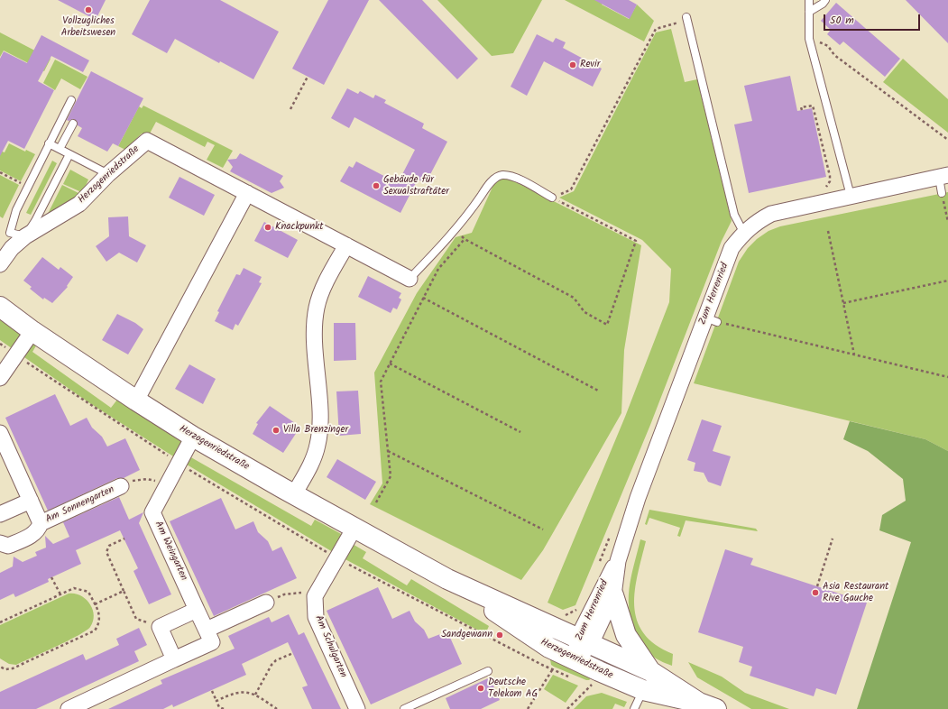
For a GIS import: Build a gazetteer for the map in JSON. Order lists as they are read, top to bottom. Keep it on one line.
{"streets":{"street":["Herzogenriedstraße","Zum Herrenried","Am Sonnengarten","Am Weingarten","Am Schulgarten"]},"crossings":[["Herzogenriedstraße","Zum Herrenried"],["Herzogenriedstraße","Am Weingarten"]],"places":["Vollzugliches Arbeitswesen","Revir","Gebäude für Sexualstraftäter","Knackpunkt","Villa Brenzinger","Asia Restaurant Rive Gauche","Sandgewann","Deutsche Telekom AG"],"scale_bar":"50 m"}
